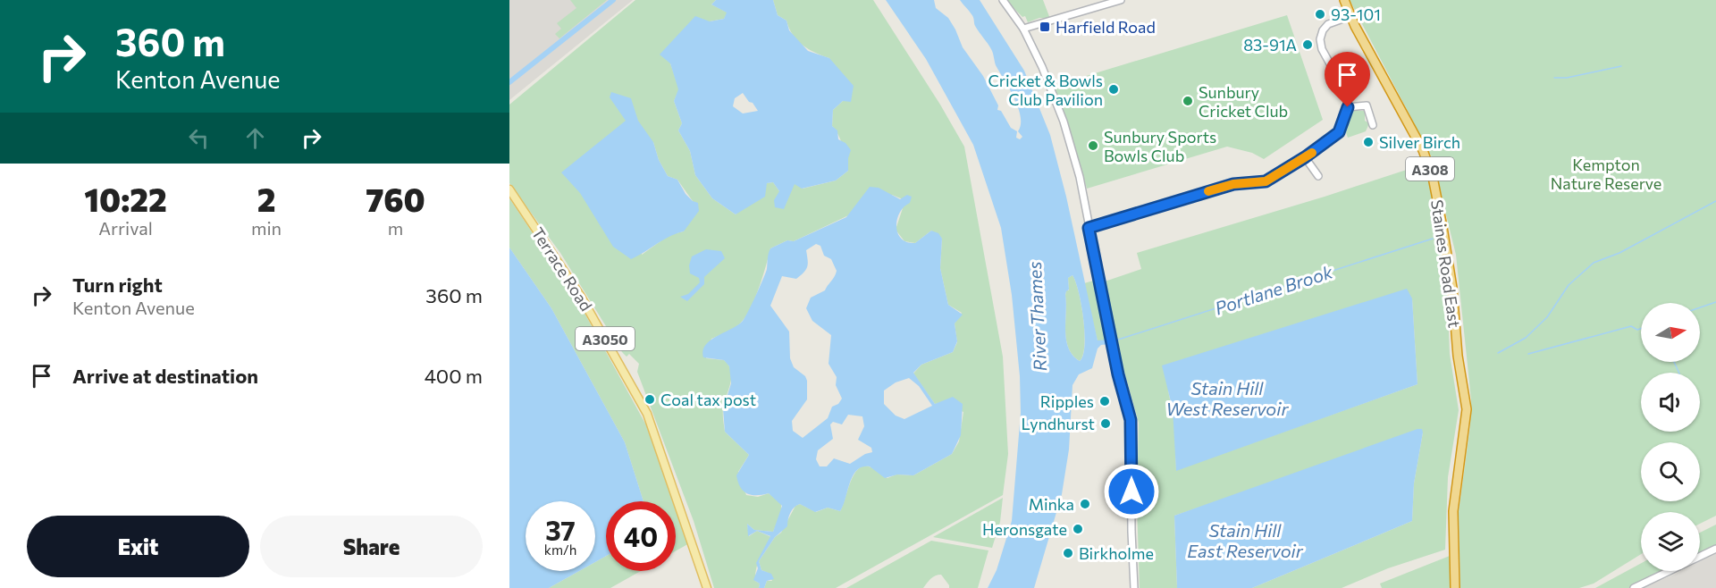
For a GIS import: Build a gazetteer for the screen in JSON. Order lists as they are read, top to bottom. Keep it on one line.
{"streets":{"highway":["A308","Staines Road East"],"main road":["Terrace Road","A3050"]},"water":["Portlane Brook","River Thames","Stain Hill West Reservoir","Stain Hill East Reservoir"],"parks":["Kempton Nature Reserve"],"places":{"other":["93-101","83-91A","Cricket & Bowls Club Pavilion","Sunbury Cricket Club","Silver Birch","Sunbury Sports Bowls Club","Coal tax post","Ripples","Lyndhurst","Minka","Heronsgate","Birkholme"],"transit":["Harfield Road"]},"north":"right","page":{"turn":["360 m","Kenton Avenue"],"eta":["10:22","Arrival","2","min","760","m"],"list":[{"name":"Turn right","note":"Kenton Avenue","value":"360 m"},{"name":"Arrive at destination","value":"400 m"}],"speed":"37 km/h","limit":"40","buttons":["Exit","Share"]}}
